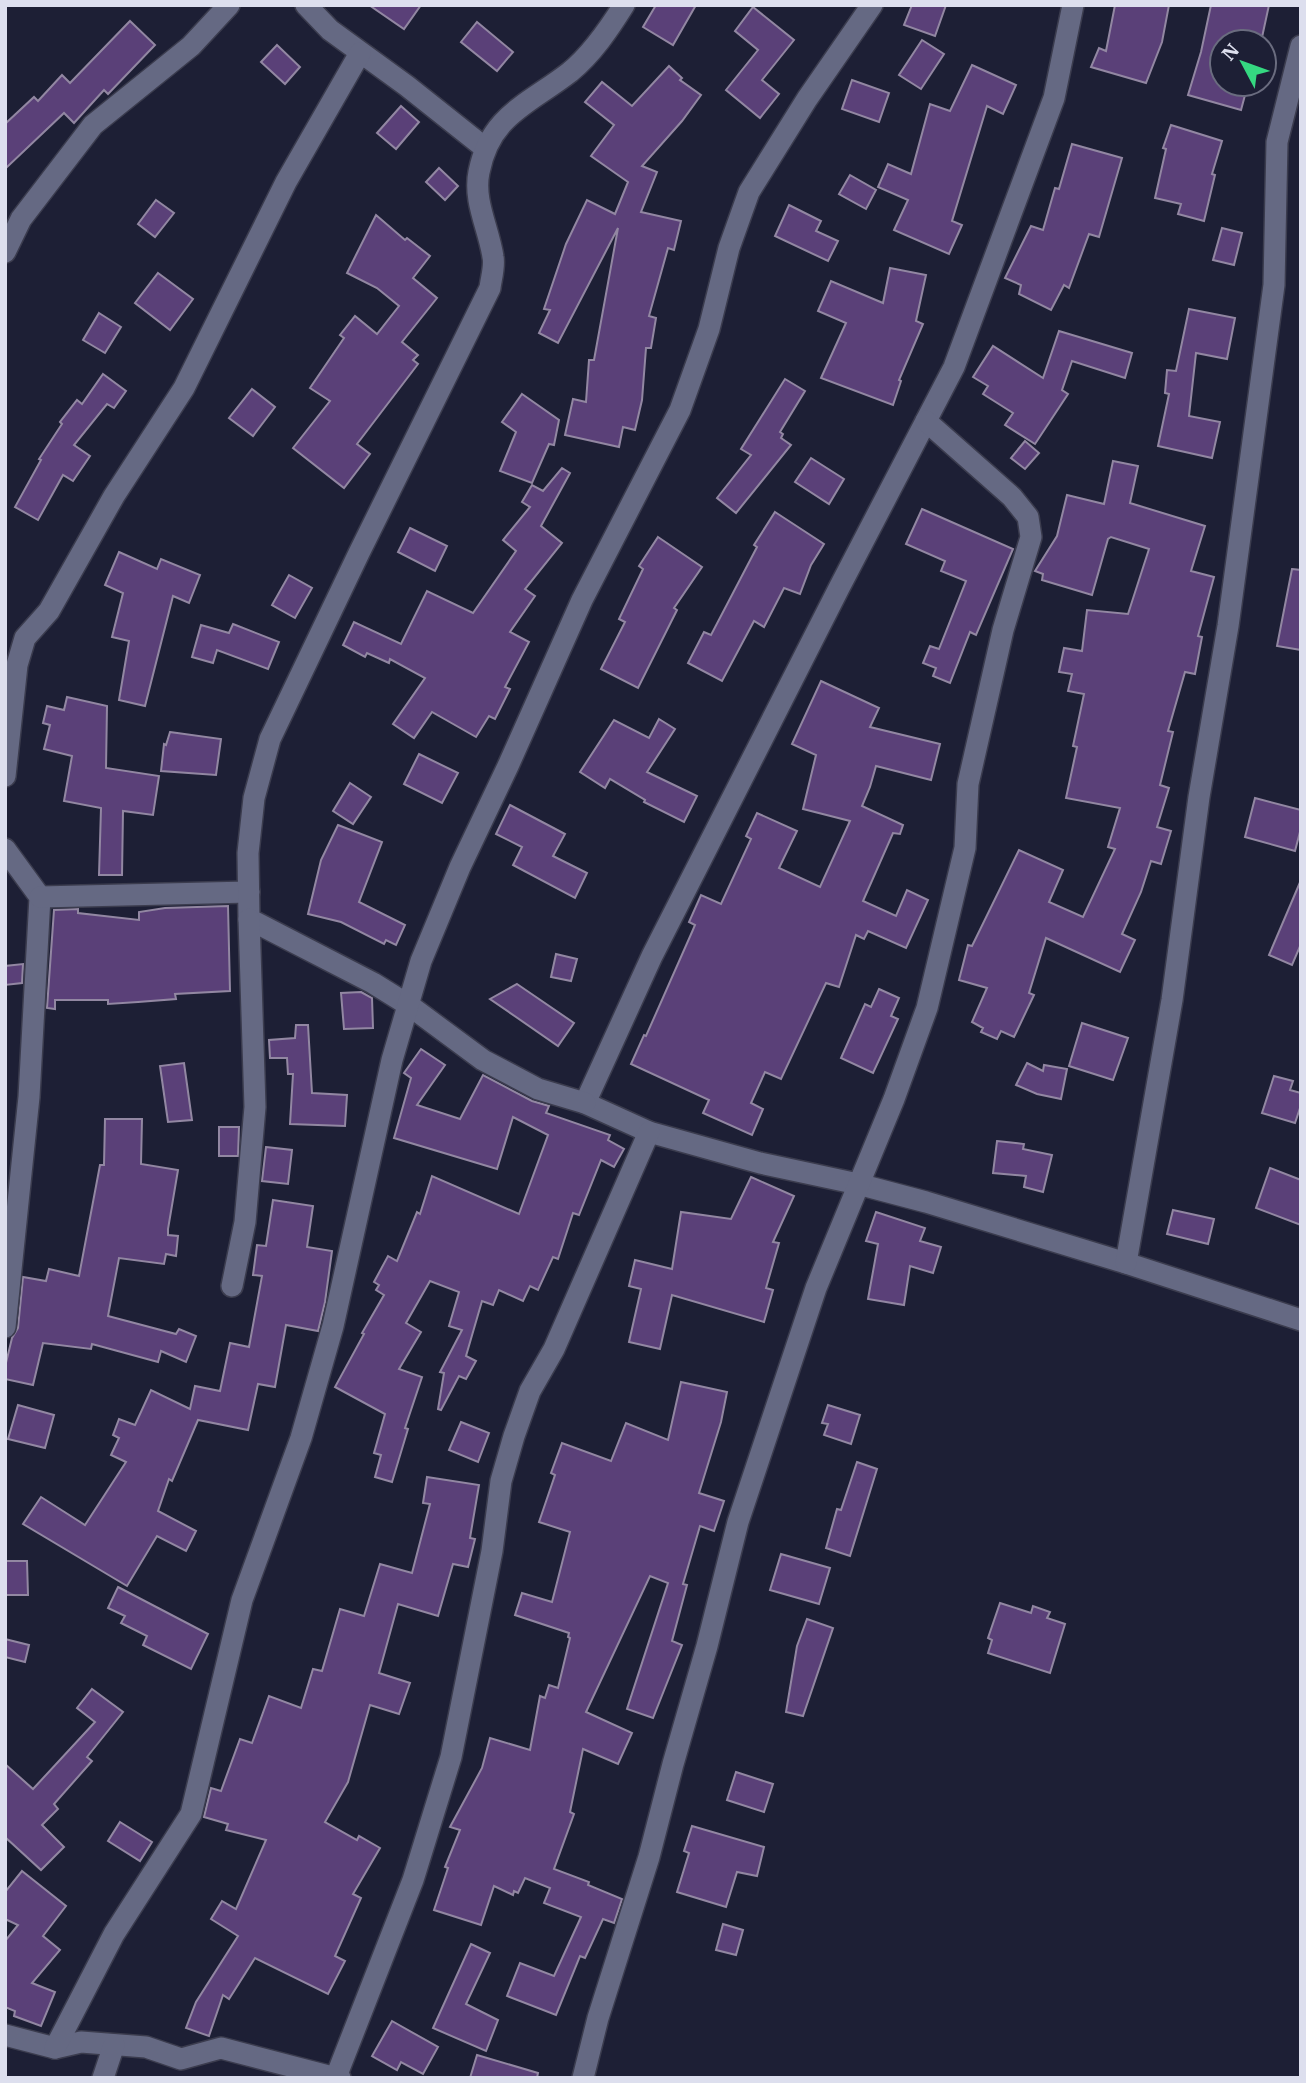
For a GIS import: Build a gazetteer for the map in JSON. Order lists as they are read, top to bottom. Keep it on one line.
{"north":"top left"}
